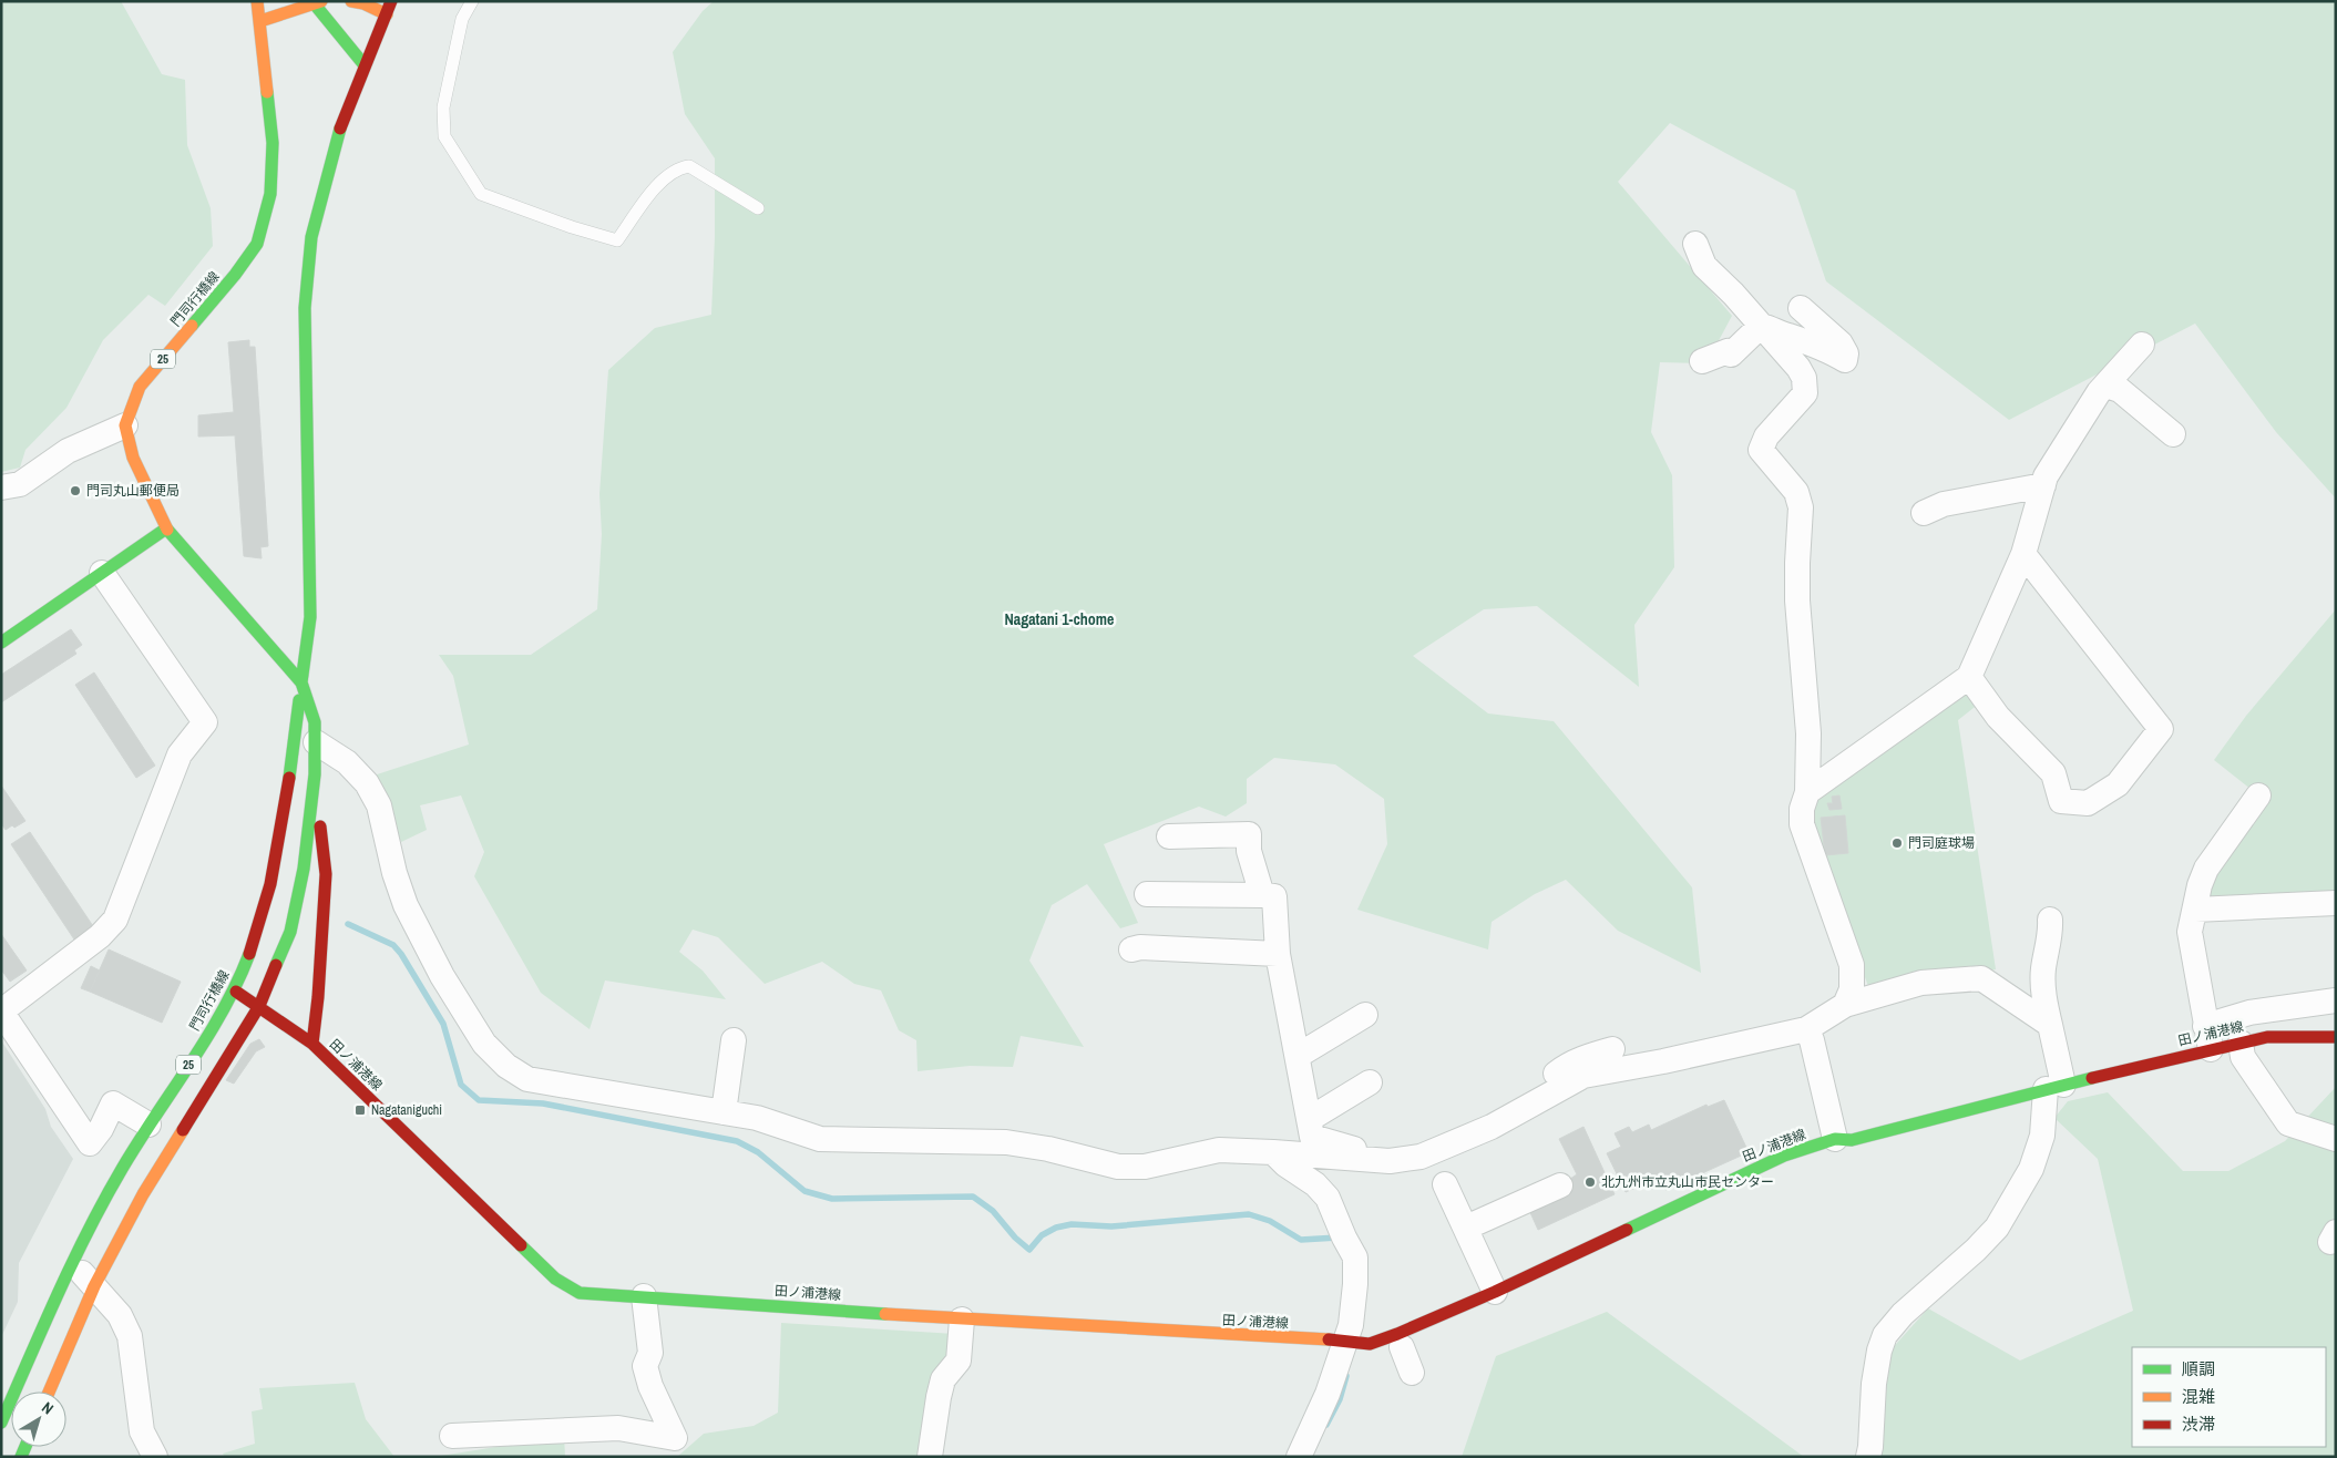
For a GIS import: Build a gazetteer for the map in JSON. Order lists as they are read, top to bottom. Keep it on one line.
{"streets":{"main road":["門司行橋線","25","田ノ浦港線"]},"crossings":[["門司行橋線","25"],["門司行橋線","田ノ浦港線"],["25","田ノ浦港線"]],"districts":["Nagatani 1-chome"],"places":{"other":["門司丸山郵便局","門司庭球場","北九州市立丸山市民センター"],"transit":["Nagataniguchi"]},"legend":["順調","混雑","渋滞"],"north":"top right"}
